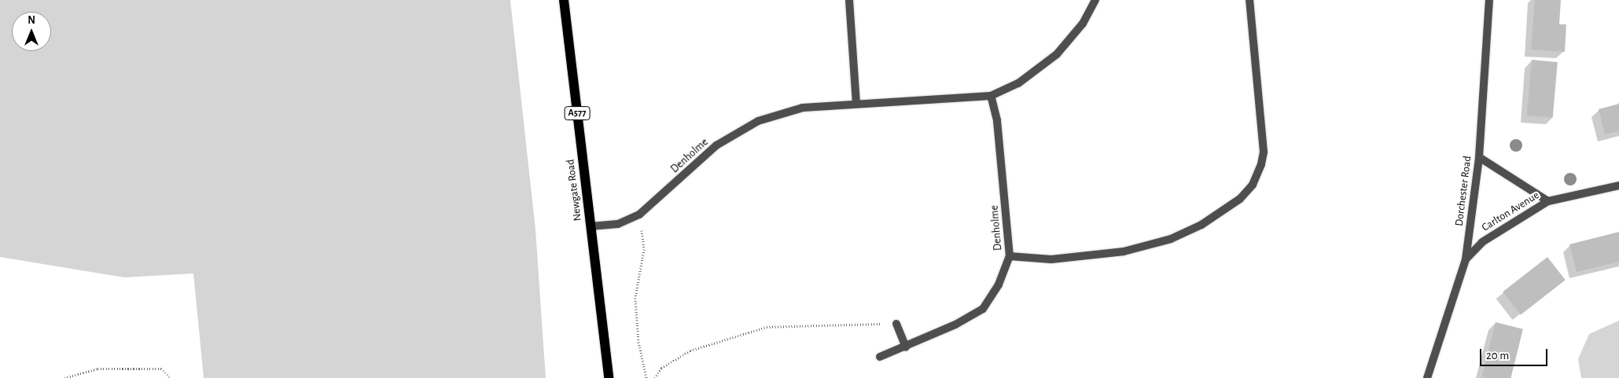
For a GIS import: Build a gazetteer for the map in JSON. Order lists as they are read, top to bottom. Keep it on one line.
{"streets":{"main road":["A577","Newgate Road"],"street":["Denholme","Dorchester Road","Carlton Avenue"]},"crossings":[["Denholme","Newgate Road"],["Dorchester Road","Carlton Avenue"]],"scale_bar":"20 m","north":"top"}
